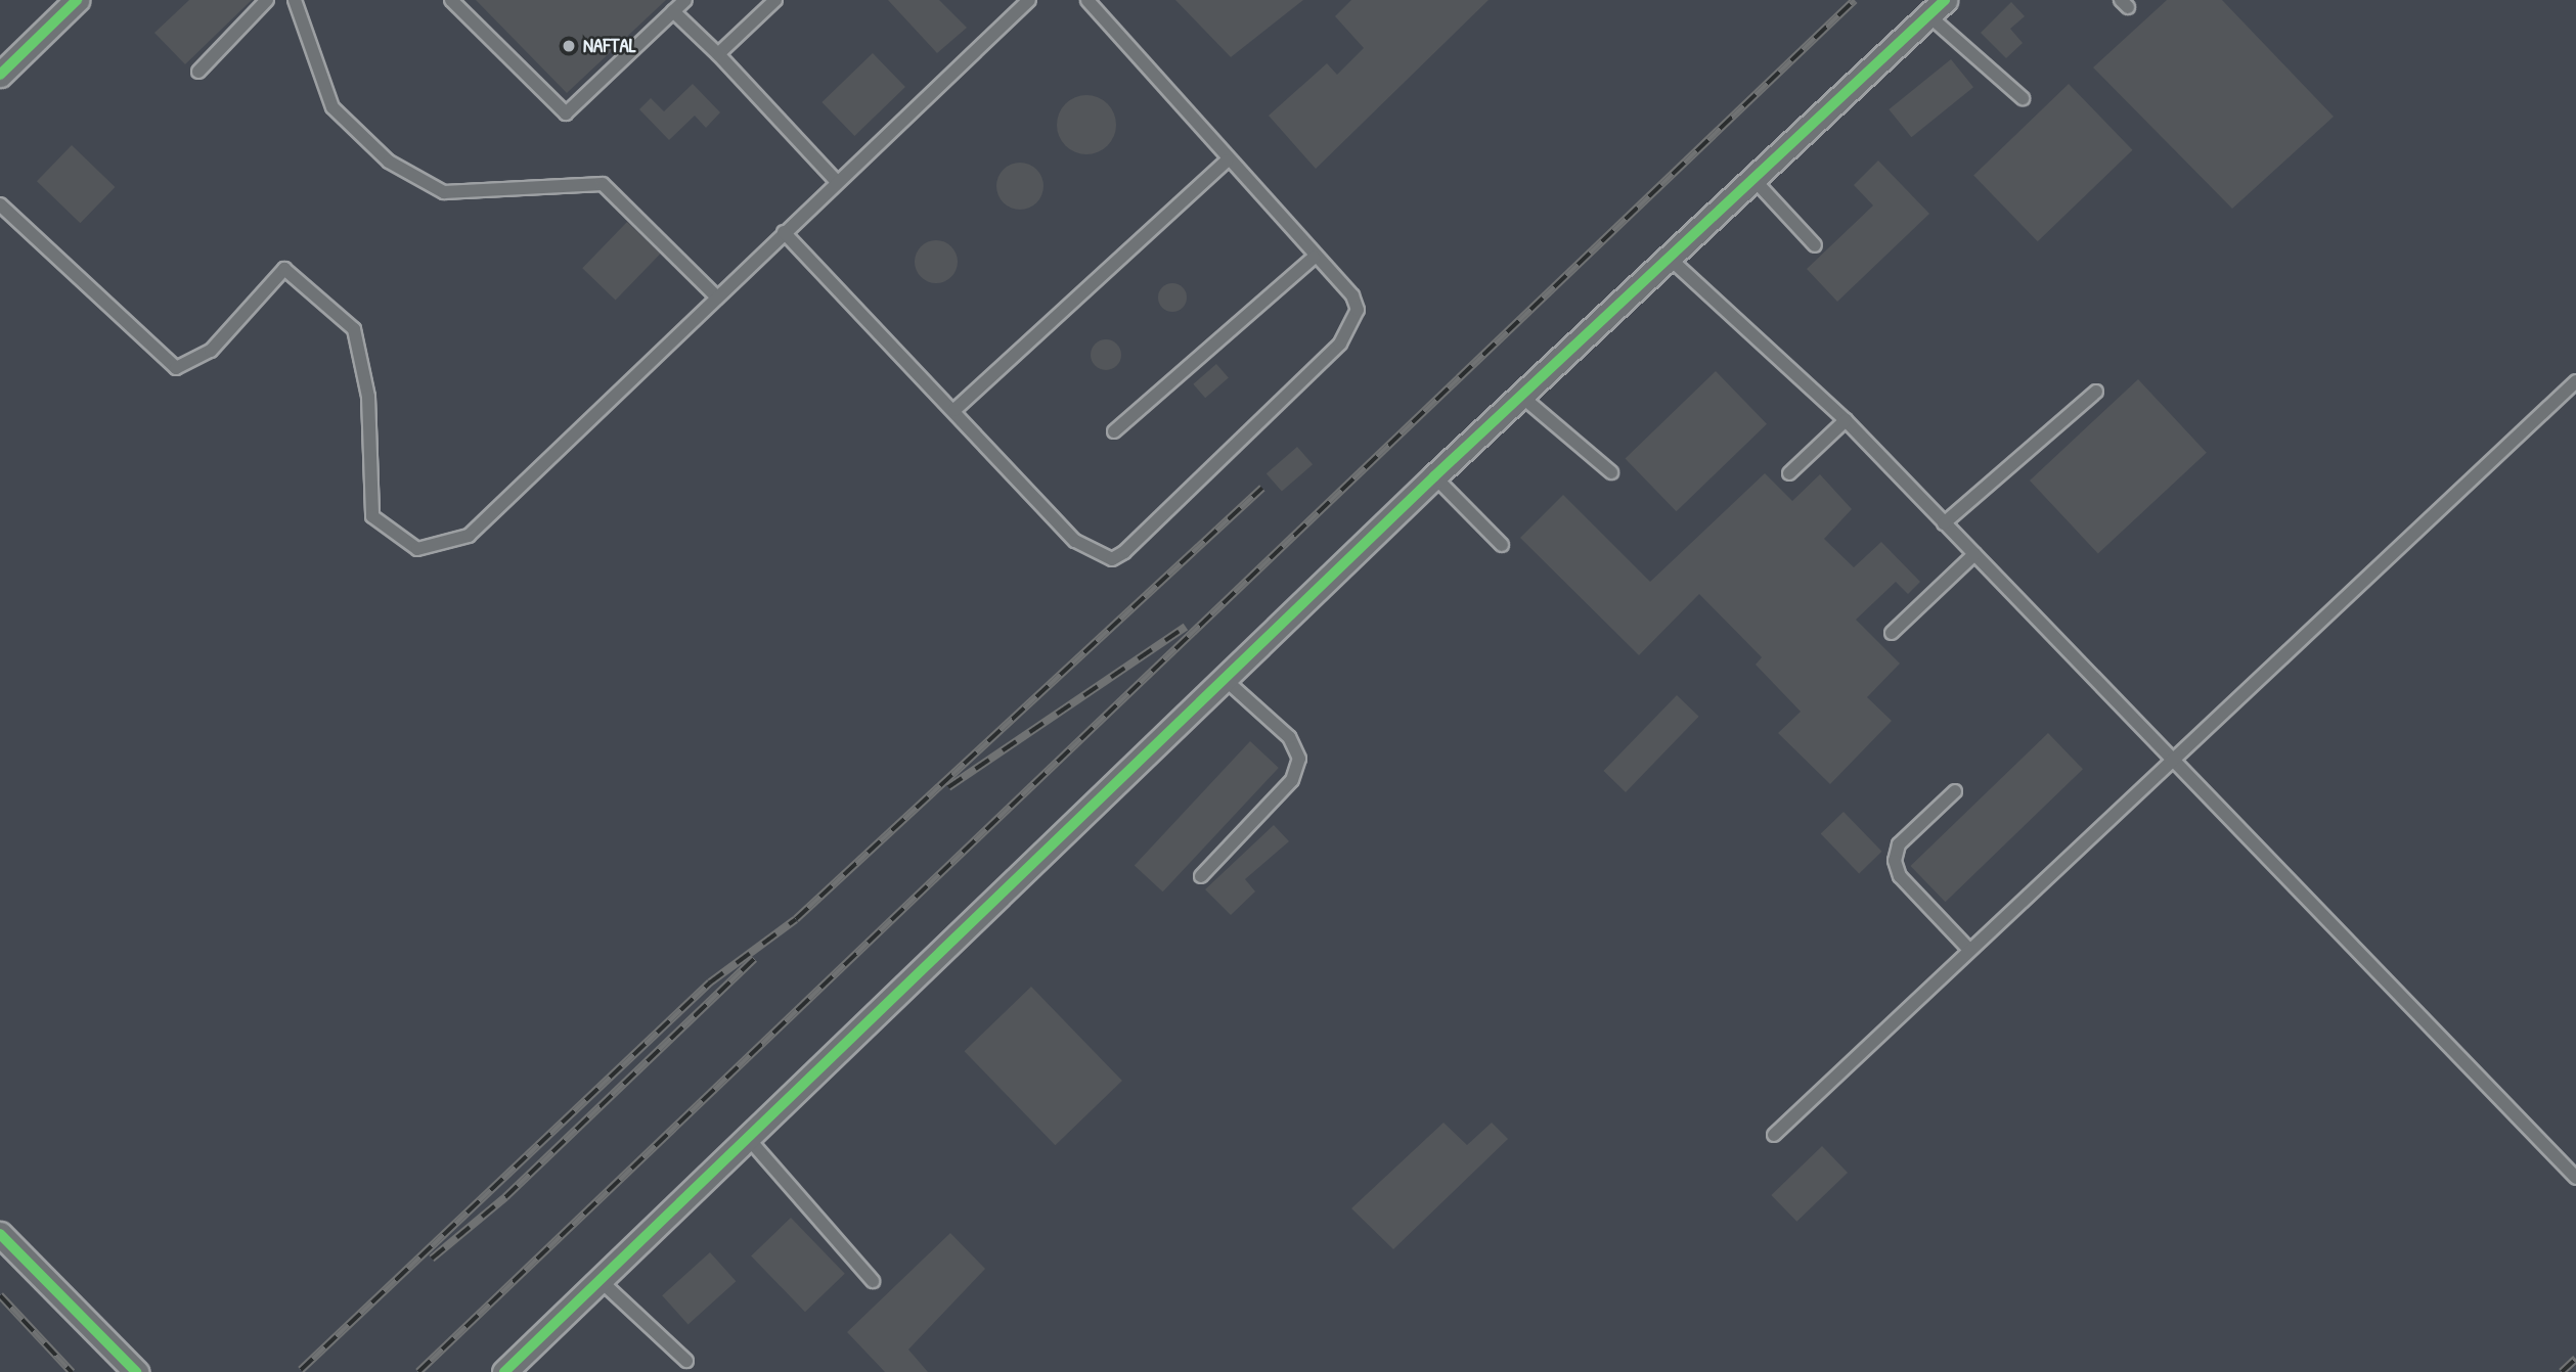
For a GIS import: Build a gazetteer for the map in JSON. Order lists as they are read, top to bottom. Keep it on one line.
{"places":["NAFTAL"]}
